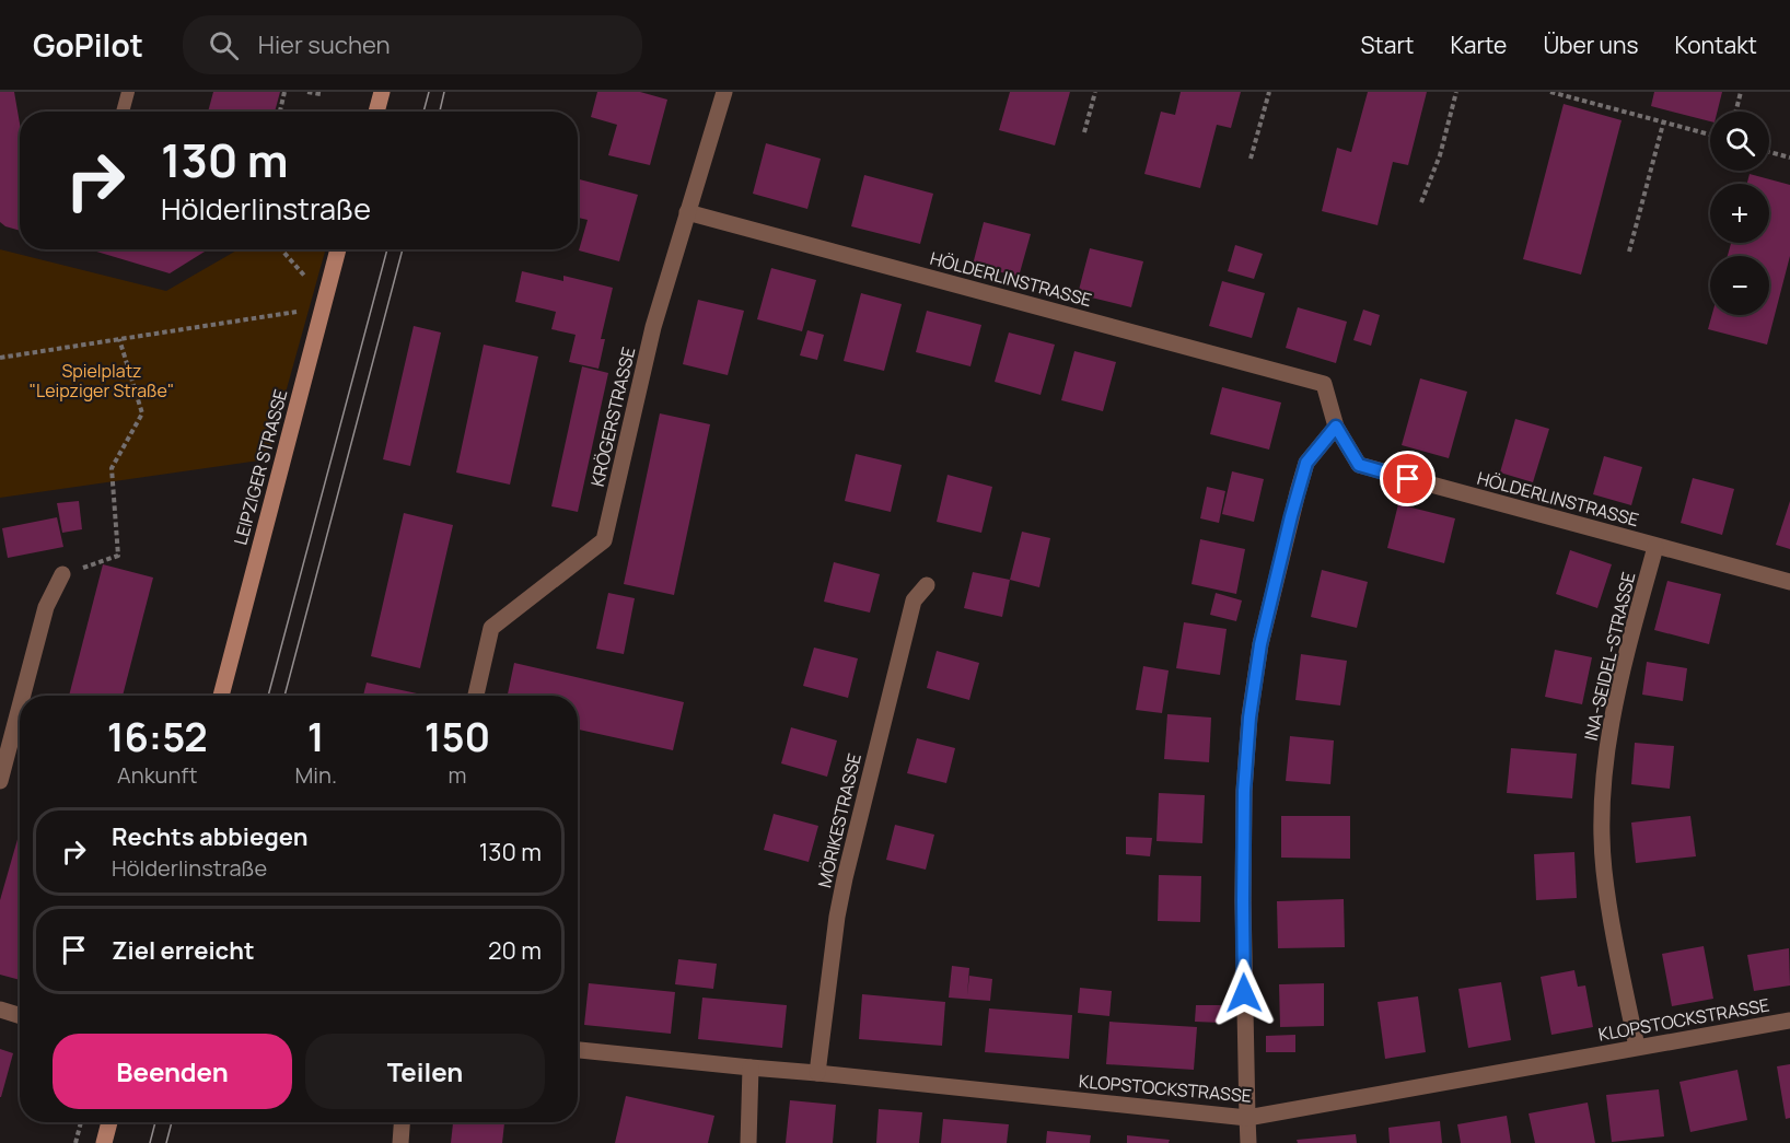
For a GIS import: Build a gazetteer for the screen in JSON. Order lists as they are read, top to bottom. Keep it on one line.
{"streets":{"street":["HÖLDERLINSTRASSE","KRÖGERSTRASSE","LEIPZIGER STRASSE","INA-SEIDEL-STRASSE","MÖRIKESTRASSE","KLOPSTOCKSTRASSE"]},"crossings":[["HÖLDERLINSTRASSE","KRÖGERSTRASSE"],["HÖLDERLINSTRASSE","INA-SEIDEL-STRASSE"],["INA-SEIDEL-STRASSE","KLOPSTOCKSTRASSE"],["MÖRIKESTRASSE","KLOPSTOCKSTRASSE"]],"parks":["Spielplatz \"Leipziger Straße\""],"page":{"header":"GoPilot","search":"Hier suchen","nav":["Start","Karte","Über uns","Kontakt"],"map_buttons":["+","−"],"turn":["130 m","Hölderlinstraße"],"eta":["16:52","Ankunft","1","Min.","150","m"],"list":[{"name":"Rechts abbiegen","note":"Hölderlinstraße","value":"130 m"},{"name":"Ziel erreicht","value":"20 m"}],"buttons":["Beenden","Teilen"]}}
